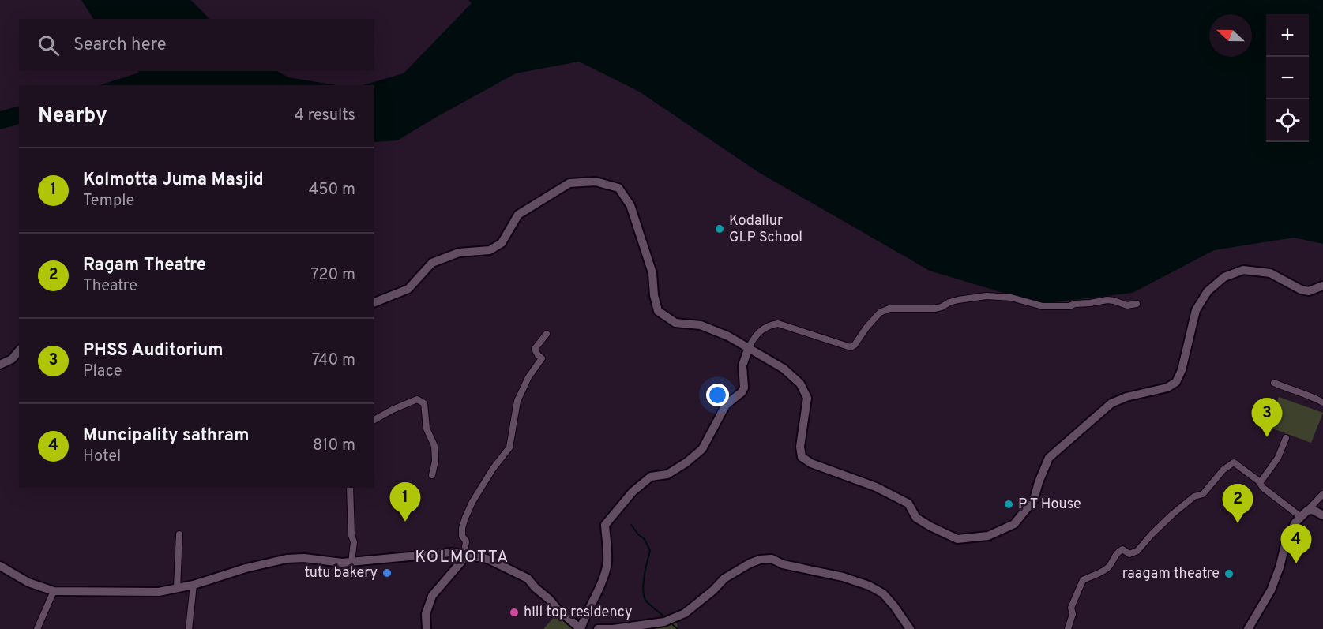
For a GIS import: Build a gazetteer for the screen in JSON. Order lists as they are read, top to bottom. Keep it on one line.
{"districts":["KOLMOTTA"],"places":["Kodallur GLP School","P T House","tutu bakery","raagam theatre","hill top residency"],"north":"left","page":{"map_buttons":["+","−"],"search":"Search here","heading":["Nearby","4 results"],"list":[{"mark":"1","name":"Kolmotta Juma Masjid","note":"Temple","value":"450 m"},{"mark":"2","name":"Ragam Theatre","note":"Theatre","value":"720 m"},{"mark":"3","name":"PHSS Auditorium","note":"Place","value":"740 m"},{"mark":"4","name":"Muncipality sathram","note":"Hotel","value":"810 m"}],"pins":["3","1","2","4"]}}
